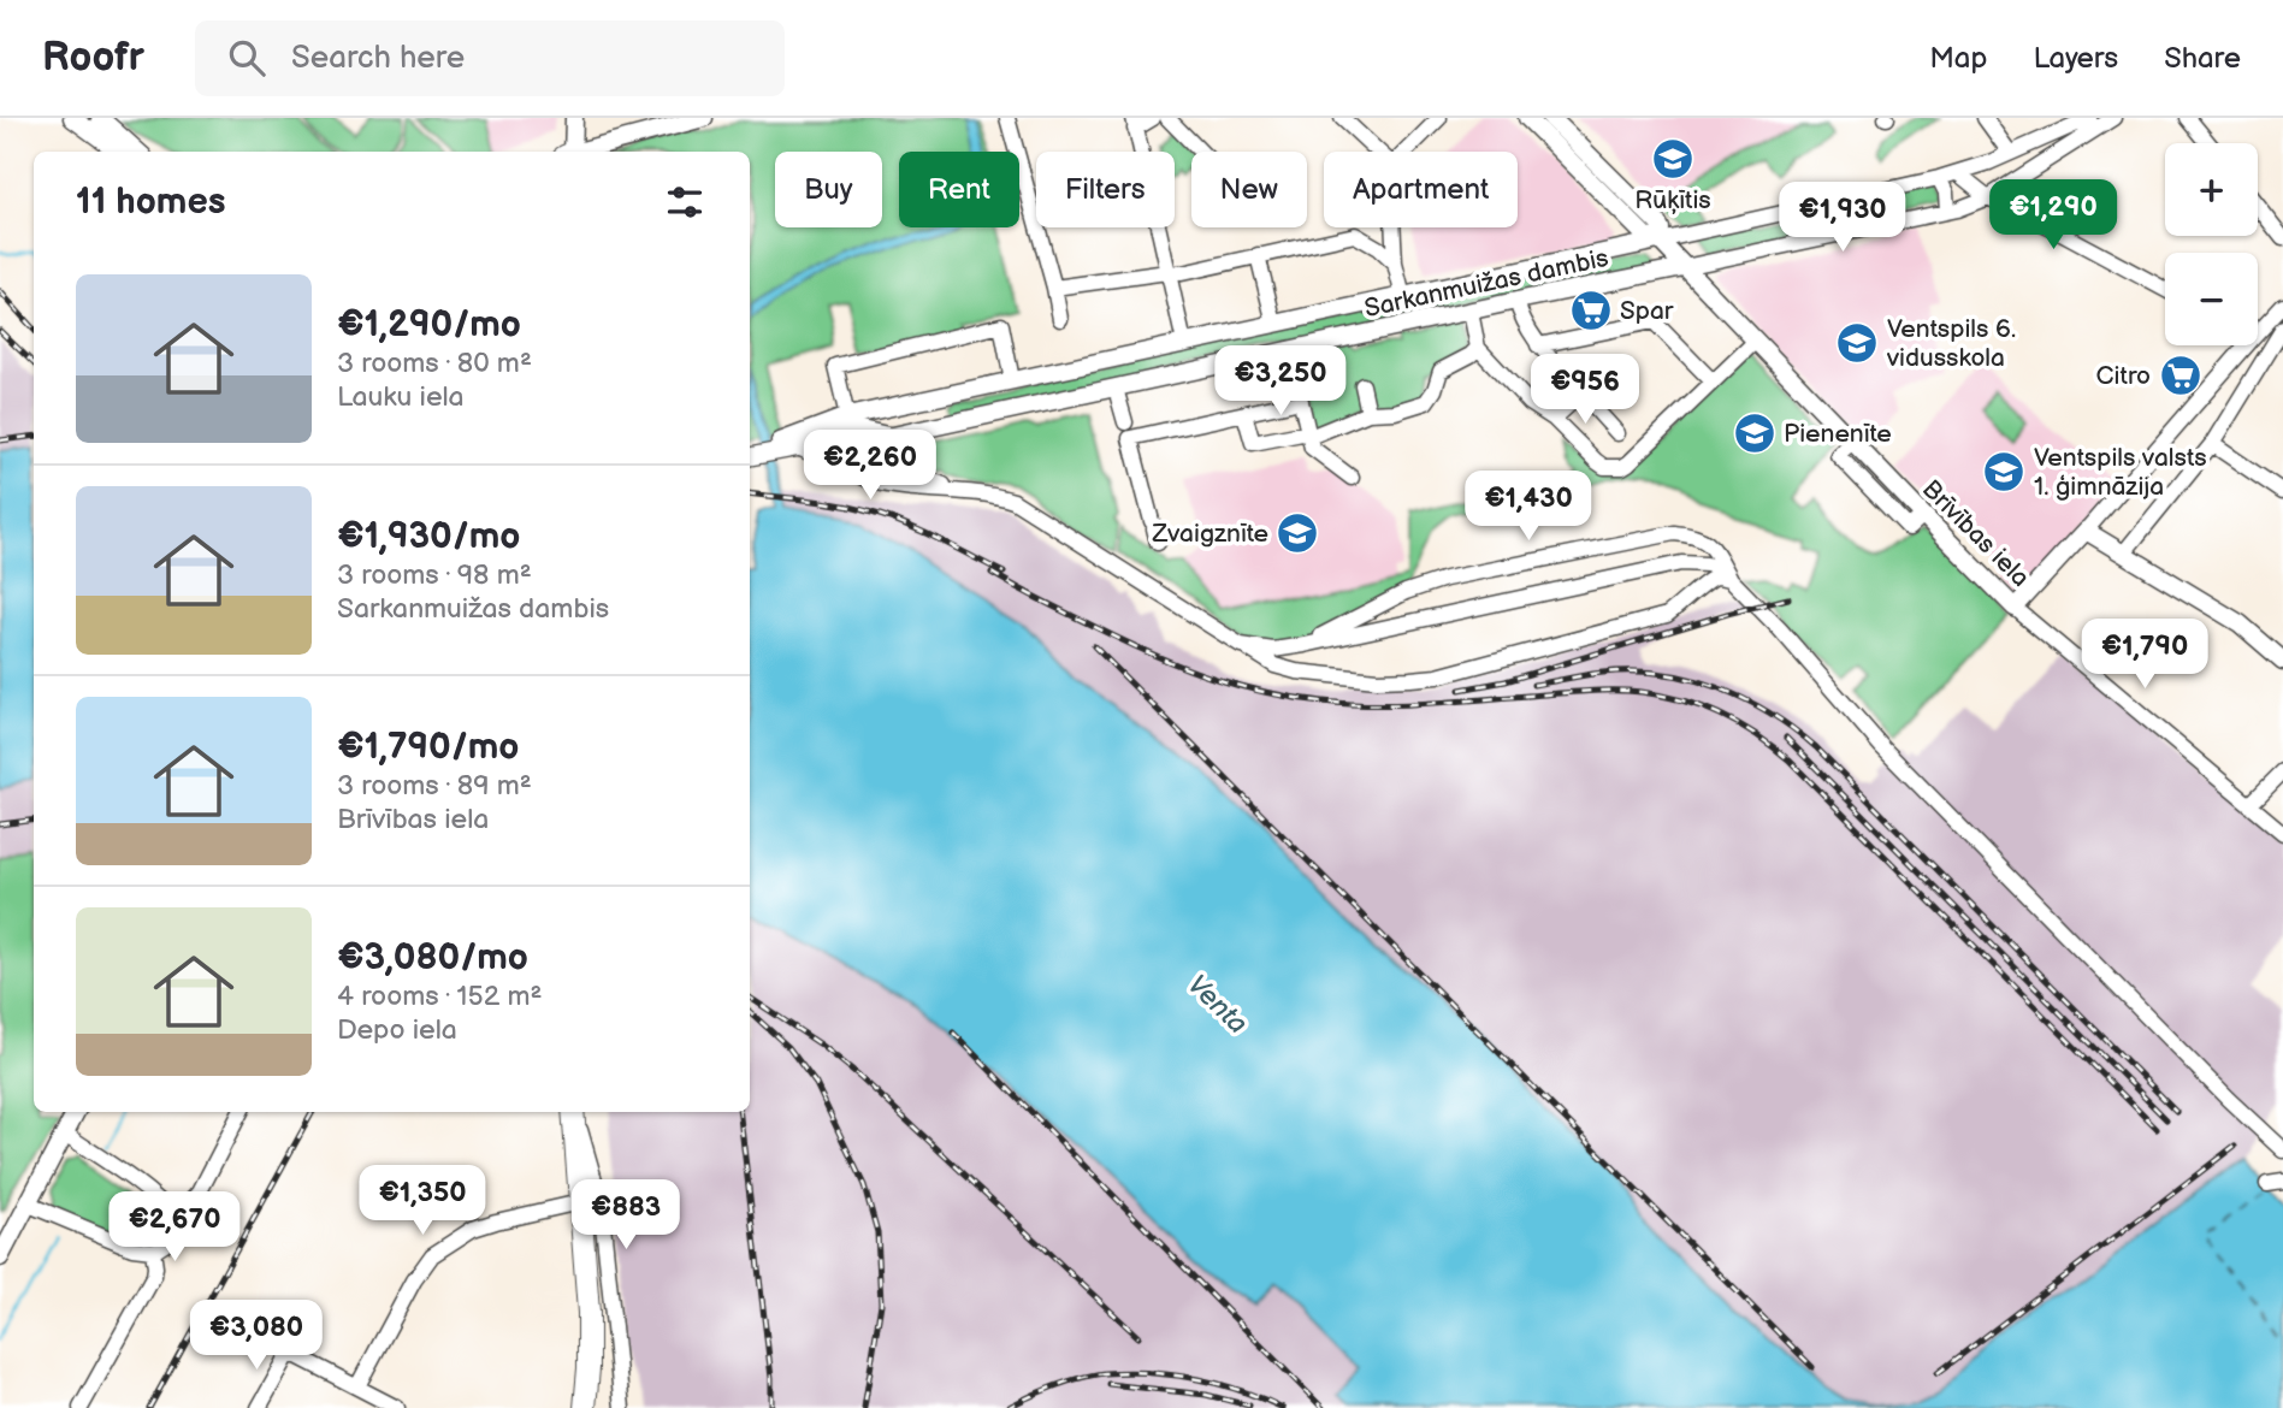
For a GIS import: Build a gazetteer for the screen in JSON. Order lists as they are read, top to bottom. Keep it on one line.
{"streets":{"main road":["Sarkanmuižas dambis","Brīvības iela"]},"crossings":[["Sarkanmuižas dambis","Brīvības iela"]],"water":["Venta"],"places":{"school or university":["Rūķītis","Ventspils 6. vidusskola","Pienenīte","Ventspils valsts 1. ģimnāzija","Zvaigznīte"],"supermarket":["Spar","Citro"]},"page":{"header":"Roofr","search":"Search here","nav":["Map","Layers","Share"],"map_buttons":["+","−"],"chip":["Buy","Rent","Filters","New","Apartment"],"heading":"11 homes","price":["€1,290","€1,930","€3,250","€956","€2,260","€1,430","€1,790","€1,350","€883","€2,670","€3,080"],"list":[{"name":"€1,290/mo","note":"3 rooms · 80 m² · Lauku iela"},{"name":"€1,930/mo","note":"3 rooms · 98 m² · Sarkanmuižas dambis"},{"name":"€1,790/mo","note":"3 rooms · 89 m² · Brīvības iela"},{"name":"€3,080/mo","note":"4 rooms · 152 m² · Depo iela"}]}}
